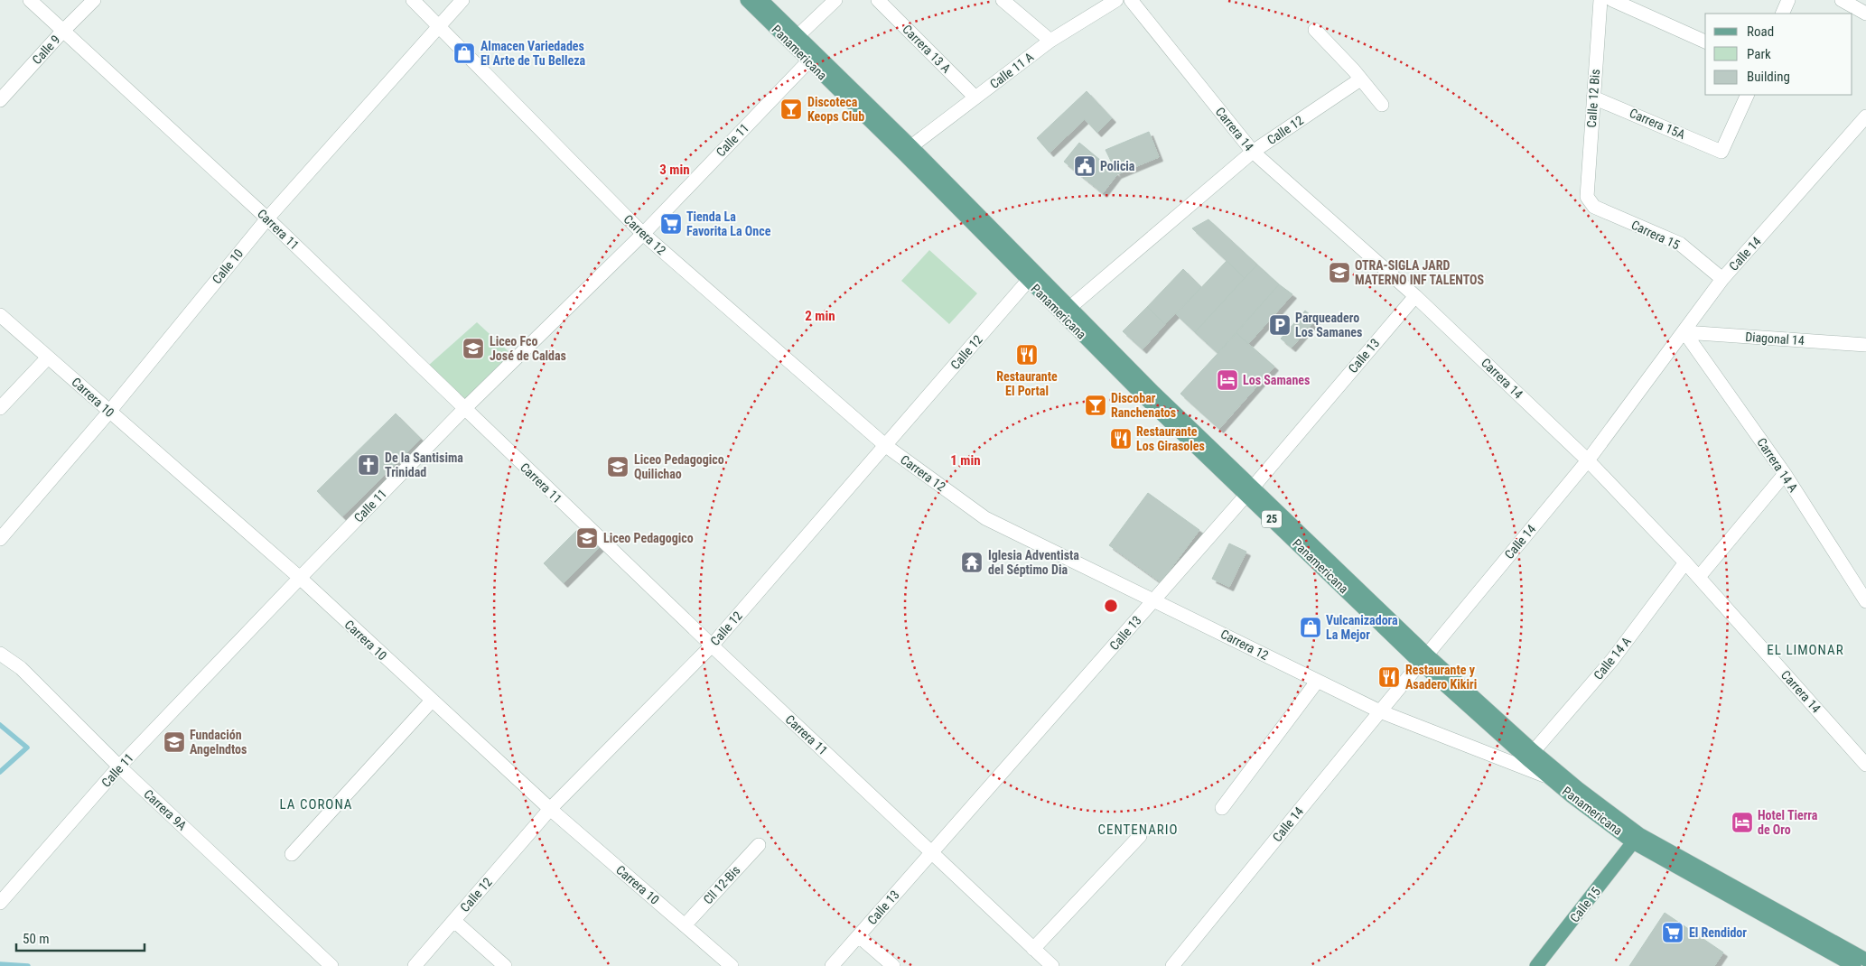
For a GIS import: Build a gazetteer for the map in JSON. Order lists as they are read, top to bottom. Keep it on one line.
{"streets":{"main road":["Panamericana","25","Calle 15"],"street":["Carrera 13 A","Calle 9","Calle 11 A","Calle 12 Bis","Carrera 15A","Carrera 14","Calle 12","Calle 11","Carrera 11","Carrera 12","Carrera 15","Calle 14","Calle 10","Diagonal 14","Calle 13","Carrera 10","Carrera 14 A","Calle 14 A","Carrera 9A","Cll 12-Bis"]},"crossings":[["Carrera 13 A","Calle 11 A"],["Calle 9","Carrera 11"],["Panamericana","Calle 11 A"],["Panamericana","Calle 12"],["Panamericana","Calle 11"],["Panamericana","Carrera 12"],["Panamericana","Calle 14"],["Panamericana","Calle 13"],["Panamericana","Calle 14 A"],["Panamericana","Calle 15"],["Calle 12 Bis","Carrera 15A"],["Calle 12 Bis","Carrera 15"],["Carrera 14","Calle 12"],["Carrera 14","Calle 14"],["Carrera 14","Calle 13"],["Carrera 14","Calle 14 A"],["Calle 12","Carrera 11"],["Calle 12","Carrera 12"],["Calle 12","Carrera 10"],["Calle 11","Carrera 11"],["Calle 11","Carrera 12"],["Calle 11","Carrera 10"],["Calle 11","Carrera 9A"],["Carrera 11","Calle 10"],["Carrera 11","Calle 13"],["Carrera 12","Calle 14"],["Carrera 12","Calle 10"],["Carrera 12","Calle 13"],["Carrera 15","Calle 14"],["Calle 14","Diagonal 14"],["Calle 14","Carrera 14 A"],["Calle 10","Carrera 10"],["Diagonal 14","Carrera 14 A"],["Carrera 10","Cll 12-Bis"]],"districts":["EL LIMONAR","LA CORONA","CENTENARIO"],"places":{"shop":["Almacen Variedades El Arte de Tu Belleza","Vulcanizadora La Mejor"],"bar":["Discoteca Keops Club","Discobar Ranchenatos"],"public building":["Policia"],"supermarket":["Tienda La Favorita La Once","El Rendidor"],"school or university":["OTRA-SIGLA JARD MATERNO INF TALENTOS","Liceo Fco José de Caldas","Liceo Pedagogico Quilichao","Liceo Pedagogico","Fundación Angelndtos"],"parking":["Parqueadero Los Samanes"],"restaurant":["Restaurante El Portal","Restaurante Los Girasoles","Restaurante y Asadero Kikiri"],"hotel":["Los Samanes","Hotel Tierra de Oro"],"church":["De la Santisima Trinidad"],"temple":["Iglesia Adventista del Séptimo Dia"]},"legend":["Road","Park","Building"],"scale_bar":"50 m","rings":["3 min","2 min","1 min"]}
